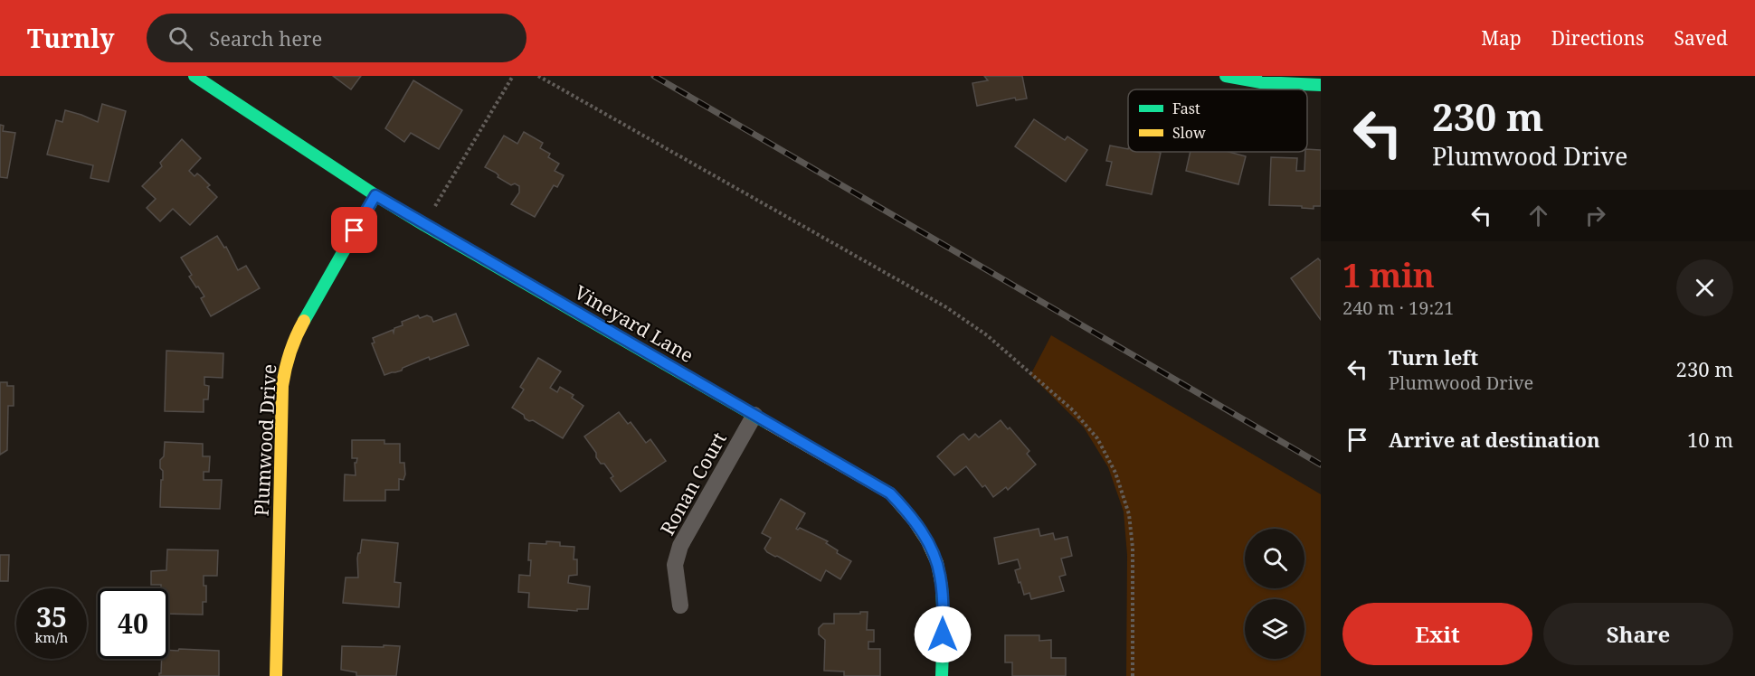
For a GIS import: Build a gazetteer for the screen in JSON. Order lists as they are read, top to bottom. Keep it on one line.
{"streets":{"street":["Vineyard Lane","Plumwood Drive","Ronan Court"]},"crossings":[["Vineyard Lane","Plumwood Drive"],["Vineyard Lane","Ronan Court"]],"legend":["Fast","Slow"],"page":{"header":"Turnly","search":"Search here","nav":["Map","Directions","Saved"],"turn":["230 m","Plumwood Drive"],"heading":["1 min","240 m · 19:21"],"list":[{"name":"Turn left","note":"Plumwood Drive","value":"230 m"},{"name":"Arrive at destination","value":"10 m"}],"speed":"35 km/h","limit":"40","buttons":["Exit","Share"]}}
